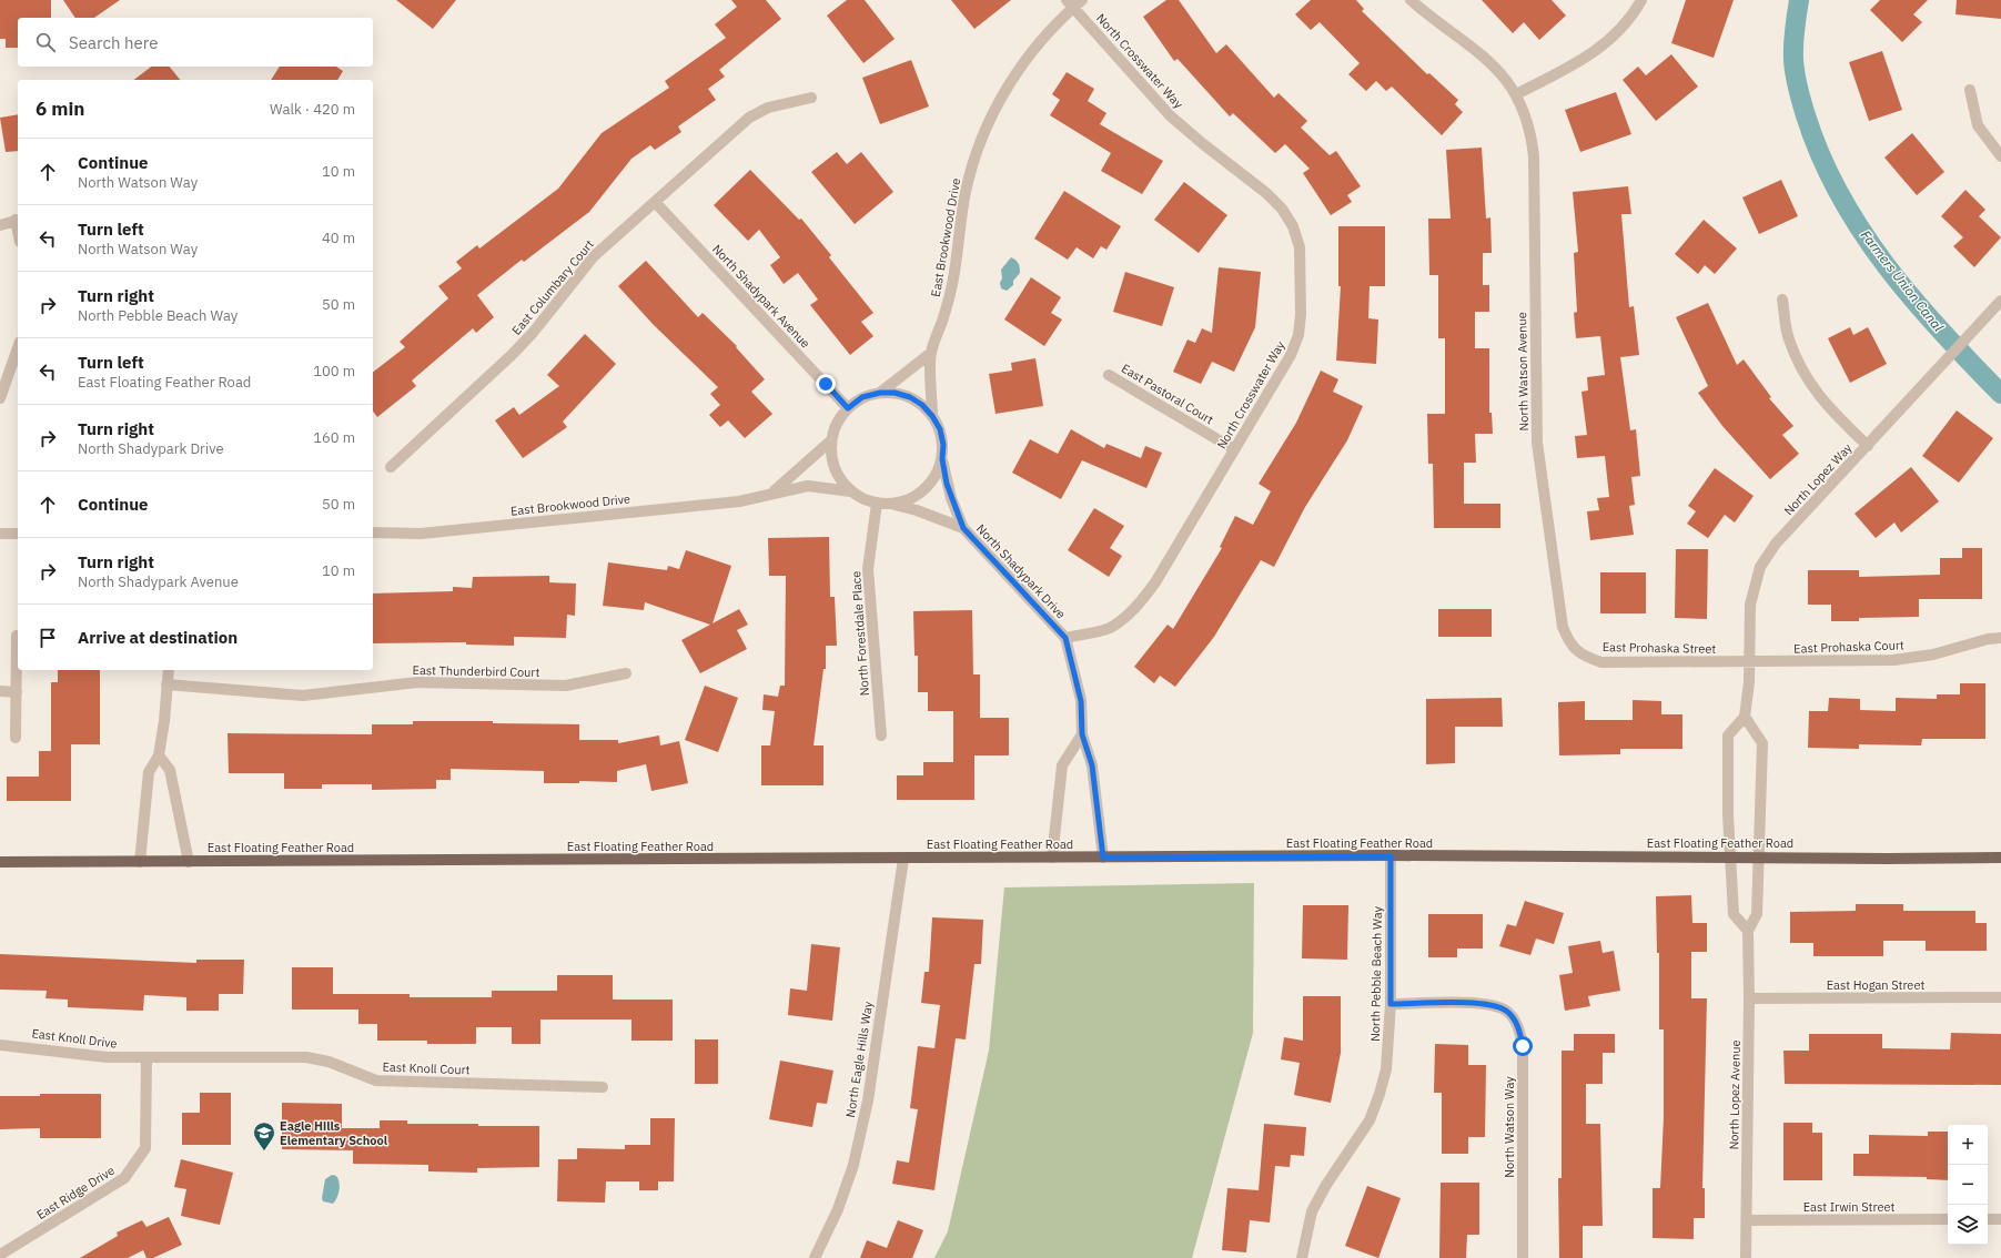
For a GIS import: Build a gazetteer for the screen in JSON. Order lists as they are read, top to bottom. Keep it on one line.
{"streets":{"main road":["East Floating Feather Road"],"street":["North Crosswater Way","East Brookwood Drive","East Columbary Court","North Shadypark Avenue","North Watson Avenue","East Pastoral Court","North Lopez Way","North Shadypark Drive","North Forestdale Place","East Prohaska Court","East Prohaska Street","East Thunderbird Court","North Pebble Beach Way","East Hogan Street","East Knoll Drive","North Eagle Hills Way","East Knoll Court","North Lopez Avenue","North Watson Way","East Ridge Drive","East Irwin Street"]},"crossings":[["North Crosswater Way","East Brookwood Drive"],["North Crosswater Way","East Pastoral Court"],["North Crosswater Way","North Shadypark Drive"],["East Brookwood Drive","North Shadypark Avenue"],["East Brookwood Drive","North Shadypark Drive"],["East Brookwood Drive","North Forestdale Place"],["East Columbary Court","North Shadypark Avenue"],["North Shadypark Avenue","North Shadypark Drive"],["North Shadypark Avenue","North Forestdale Place"],["North Watson Avenue","East Prohaska Street"],["North Lopez Way","East Prohaska Court"],["North Lopez Way","East Prohaska Street"],["North Shadypark Drive","North Forestdale Place"],["North Shadypark Drive","East Floating Feather Road"],["East Prohaska Court","East Prohaska Street"],["East Floating Feather Road","North Pebble Beach Way"],["East Floating Feather Road","North Eagle Hills Way"],["East Floating Feather Road","North Lopez Avenue"],["North Pebble Beach Way","North Watson Way"],["East Hogan Street","North Lopez Avenue"],["East Knoll Drive","East Knoll Court"],["East Knoll Drive","East Ridge Drive"],["East Knoll Court","East Ridge Drive"],["North Lopez Avenue","East Irwin Street"]],"water":["Farmers Union Canal"],"places":{"school or university":["Eagle Hills Elementary School"]},"page":{"search":"Search here","heading":["6 min","Walk · 420 m"],"list":[["Continue","North Watson Way","10 m"],["Turn left","North Watson Way","40 m"],["Turn right","North Pebble Beach Way","50 m"],["Turn left","East Floating Feather Road","100 m"],["Turn right","North Shadypark Drive","160 m"],["Continue","50 m"],["Turn right","North Shadypark Avenue","10 m"],"Arrive at destination"],"map_buttons":["+","−"]}}
